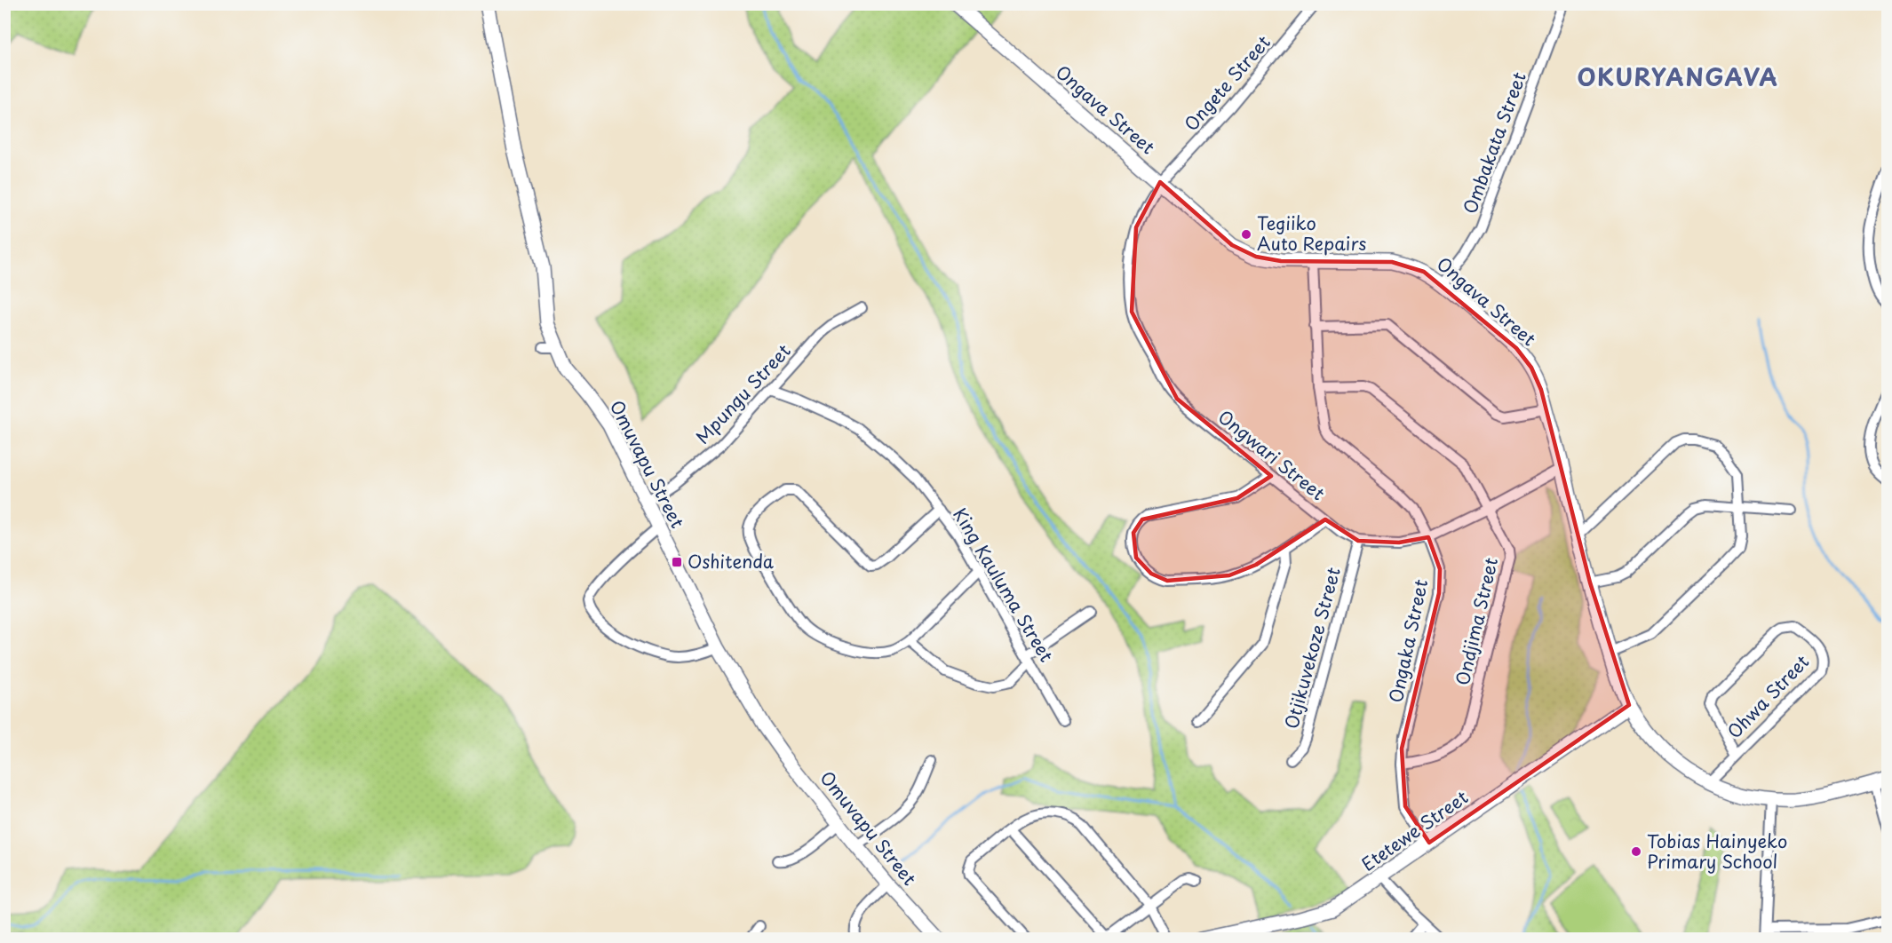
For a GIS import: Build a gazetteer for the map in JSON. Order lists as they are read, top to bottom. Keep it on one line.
{"streets":{"street":["Ongete Street","Ongava Street","Ombakata Street","Mpungu Street","Ongwari Street","Omuvapu Street","King Kauluma Street","Ondjima Street","Ongaka Street","Otjikuvekoze Street","Ohwa Street","Etetewe Street"]},"crossings":[["Ongete Street","Ongava Street"],["Ongete Street","Ongwari Street"],["Ongava Street","Ombakata Street"],["Ongava Street","Ongwari Street"],["Ongava Street","Ongaka Street"],["Ongava Street","Ohwa Street"],["Ongava Street","Etetewe Street"],["Mpungu Street","Omuvapu Street"],["Mpungu Street","King Kauluma Street"],["Ongwari Street","Ondjima Street"],["Ongwari Street","Ongaka Street"],["Ongwari Street","Otjikuvekoze Street"],["Ondjima Street","Ongaka Street"],["Ongaka Street","Etetewe Street"]],"districts":["OKURYANGAVA"],"places":{"other":["Tegiiko Auto Repairs","Tobias Hainyeko Primary School"],"transit":["Oshitenda"]}}
